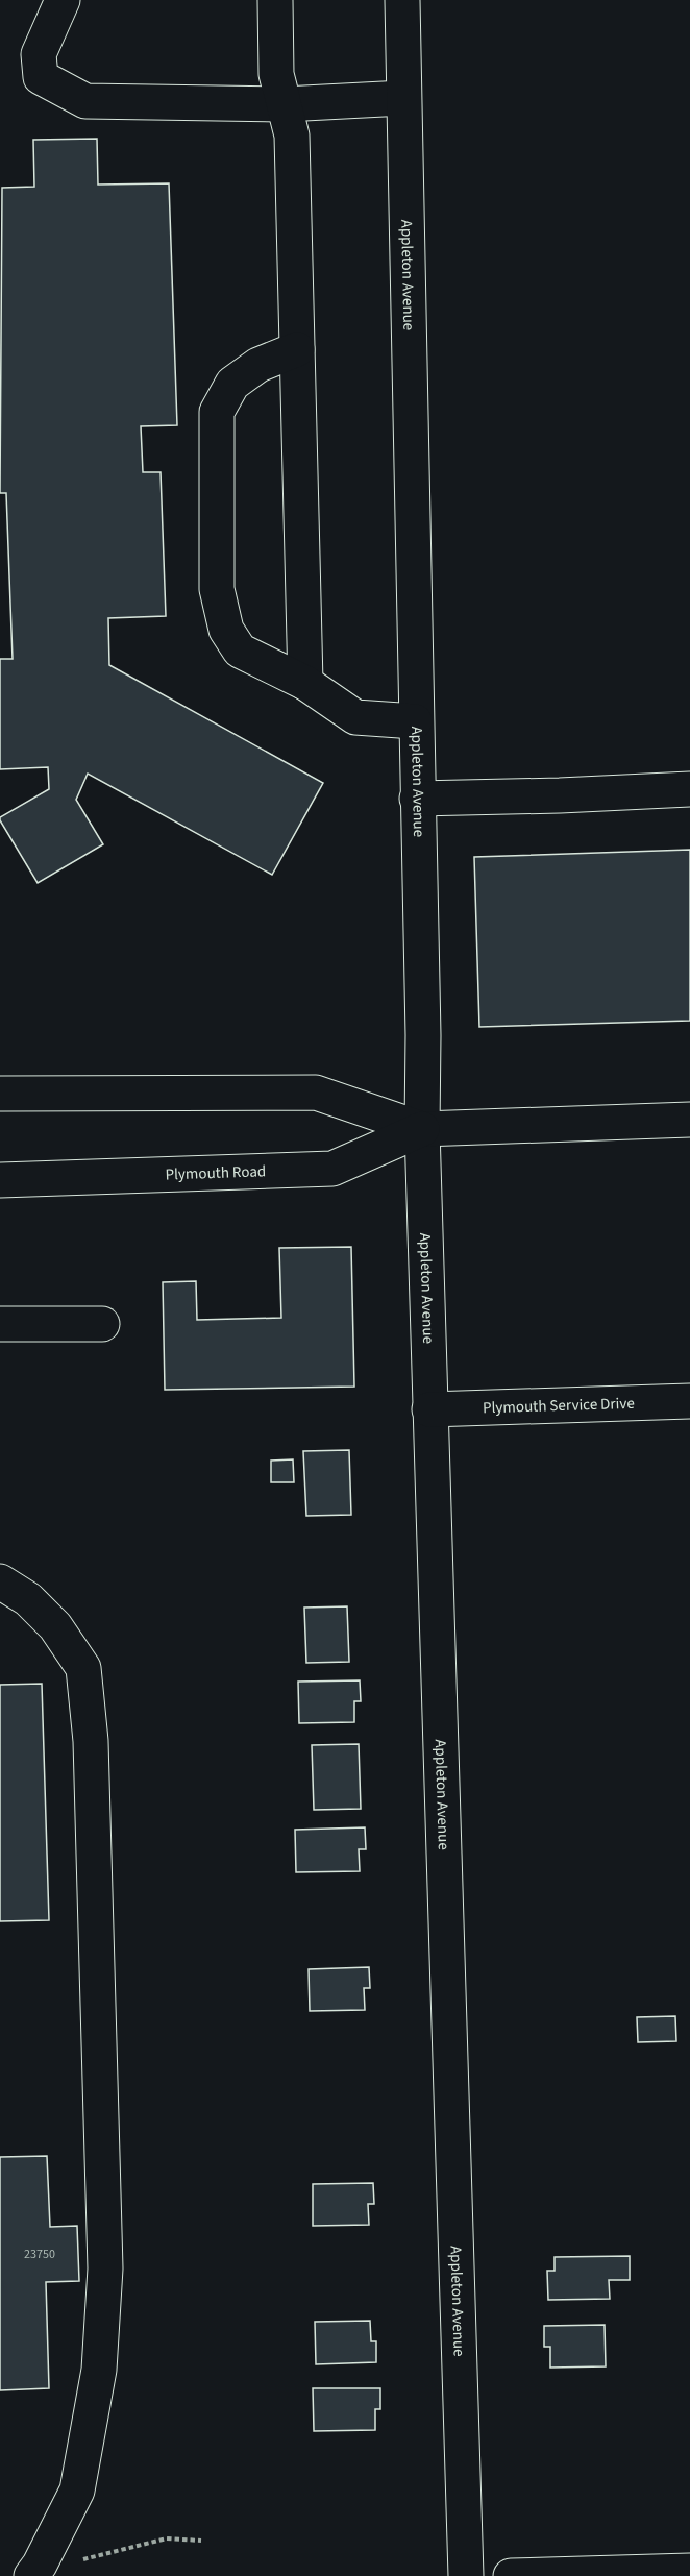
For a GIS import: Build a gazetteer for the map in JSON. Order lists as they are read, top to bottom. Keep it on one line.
{"streets":{"street":["Appleton Avenue","Plymouth Road","Plymouth Service Drive"]},"crossings":[["Appleton Avenue","Plymouth Road"],["Appleton Avenue","Plymouth Service Drive"]],"house_numbers":["23750"]}
